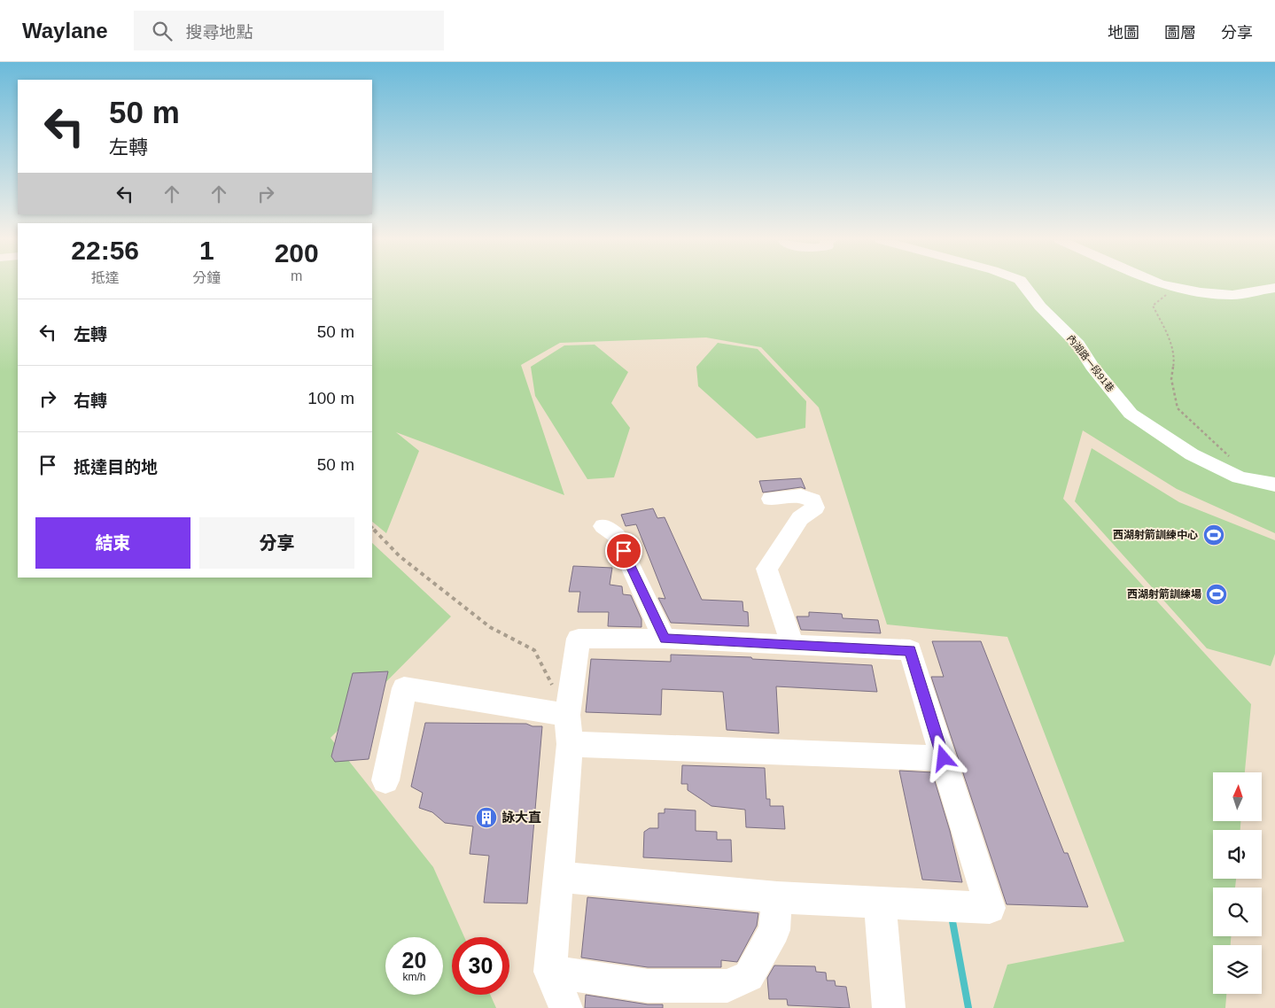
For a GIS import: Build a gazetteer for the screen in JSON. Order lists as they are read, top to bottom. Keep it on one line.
{"streets":{"street":["內湖路一段91巷"]},"places":{"sports":["西湖射箭訓練中心","西湖射箭訓練場"],"building":["詠大直"]},"north":"top","page":{"header":"Waylane","search":"搜尋地點","nav":["地圖","圖層","分享"],"turn":["50 m","左轉"],"eta":["22:56","抵達","1","分鐘","200","m"],"list":[{"name":"左轉","value":"50 m"},{"name":"右轉","value":"100 m"},{"name":"抵達目的地","value":"50 m"}],"buttons":["結束","分享"],"speed":"20 km/h","limit":"30"}}
